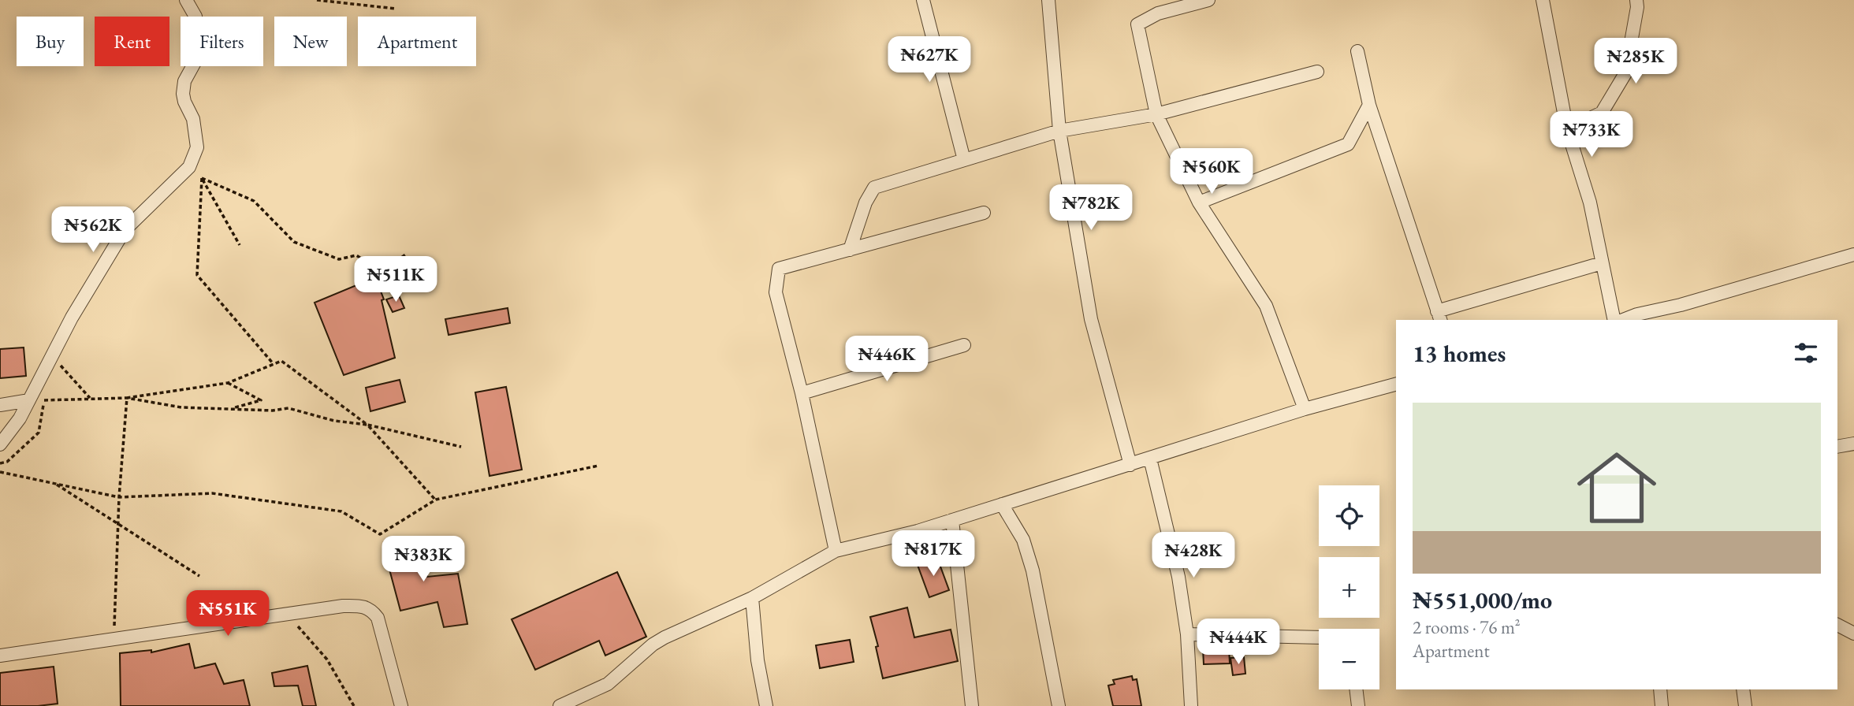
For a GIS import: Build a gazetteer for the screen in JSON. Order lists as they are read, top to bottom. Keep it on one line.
{"page":{"chip":["Buy","Rent","Filters","New","Apartment"],"price":["₦627K","₦285K","₦733K","₦560K","₦782K","₦562K","₦511K","₦446K","₦817K","₦428K","₦383K","₦551K","₦444K"],"heading":"13 homes","list":[{"name":"₦551,000/mo","note":"2 rooms · 76 m² · Apartment"}],"map_buttons":["+","−"]}}
